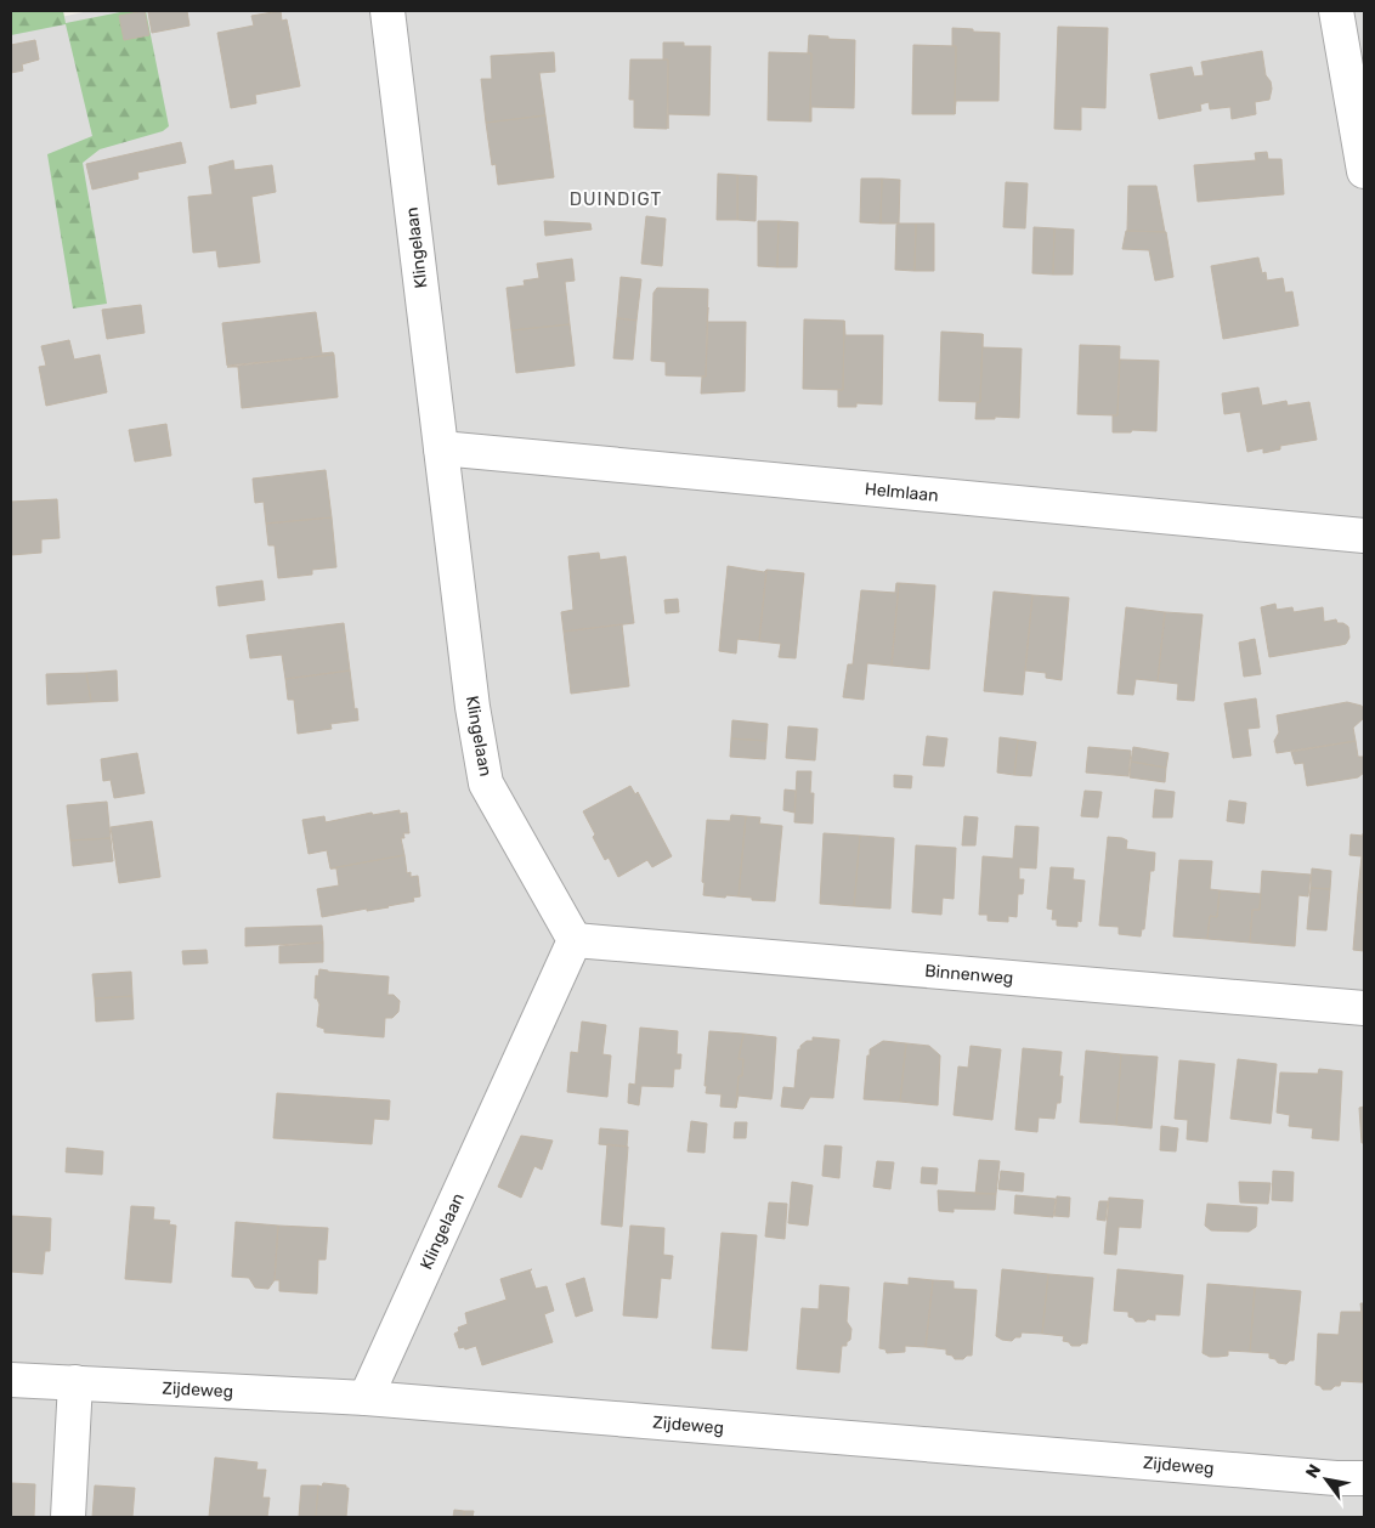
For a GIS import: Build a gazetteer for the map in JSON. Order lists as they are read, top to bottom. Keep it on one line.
{"streets":{"street":["Klingelaan","Helmlaan","Binnenweg","Zijdeweg"]},"crossings":[["Klingelaan","Helmlaan"],["Klingelaan","Binnenweg"],["Klingelaan","Zijdeweg"]],"districts":["DUINDIGT"],"north":"top left"}
